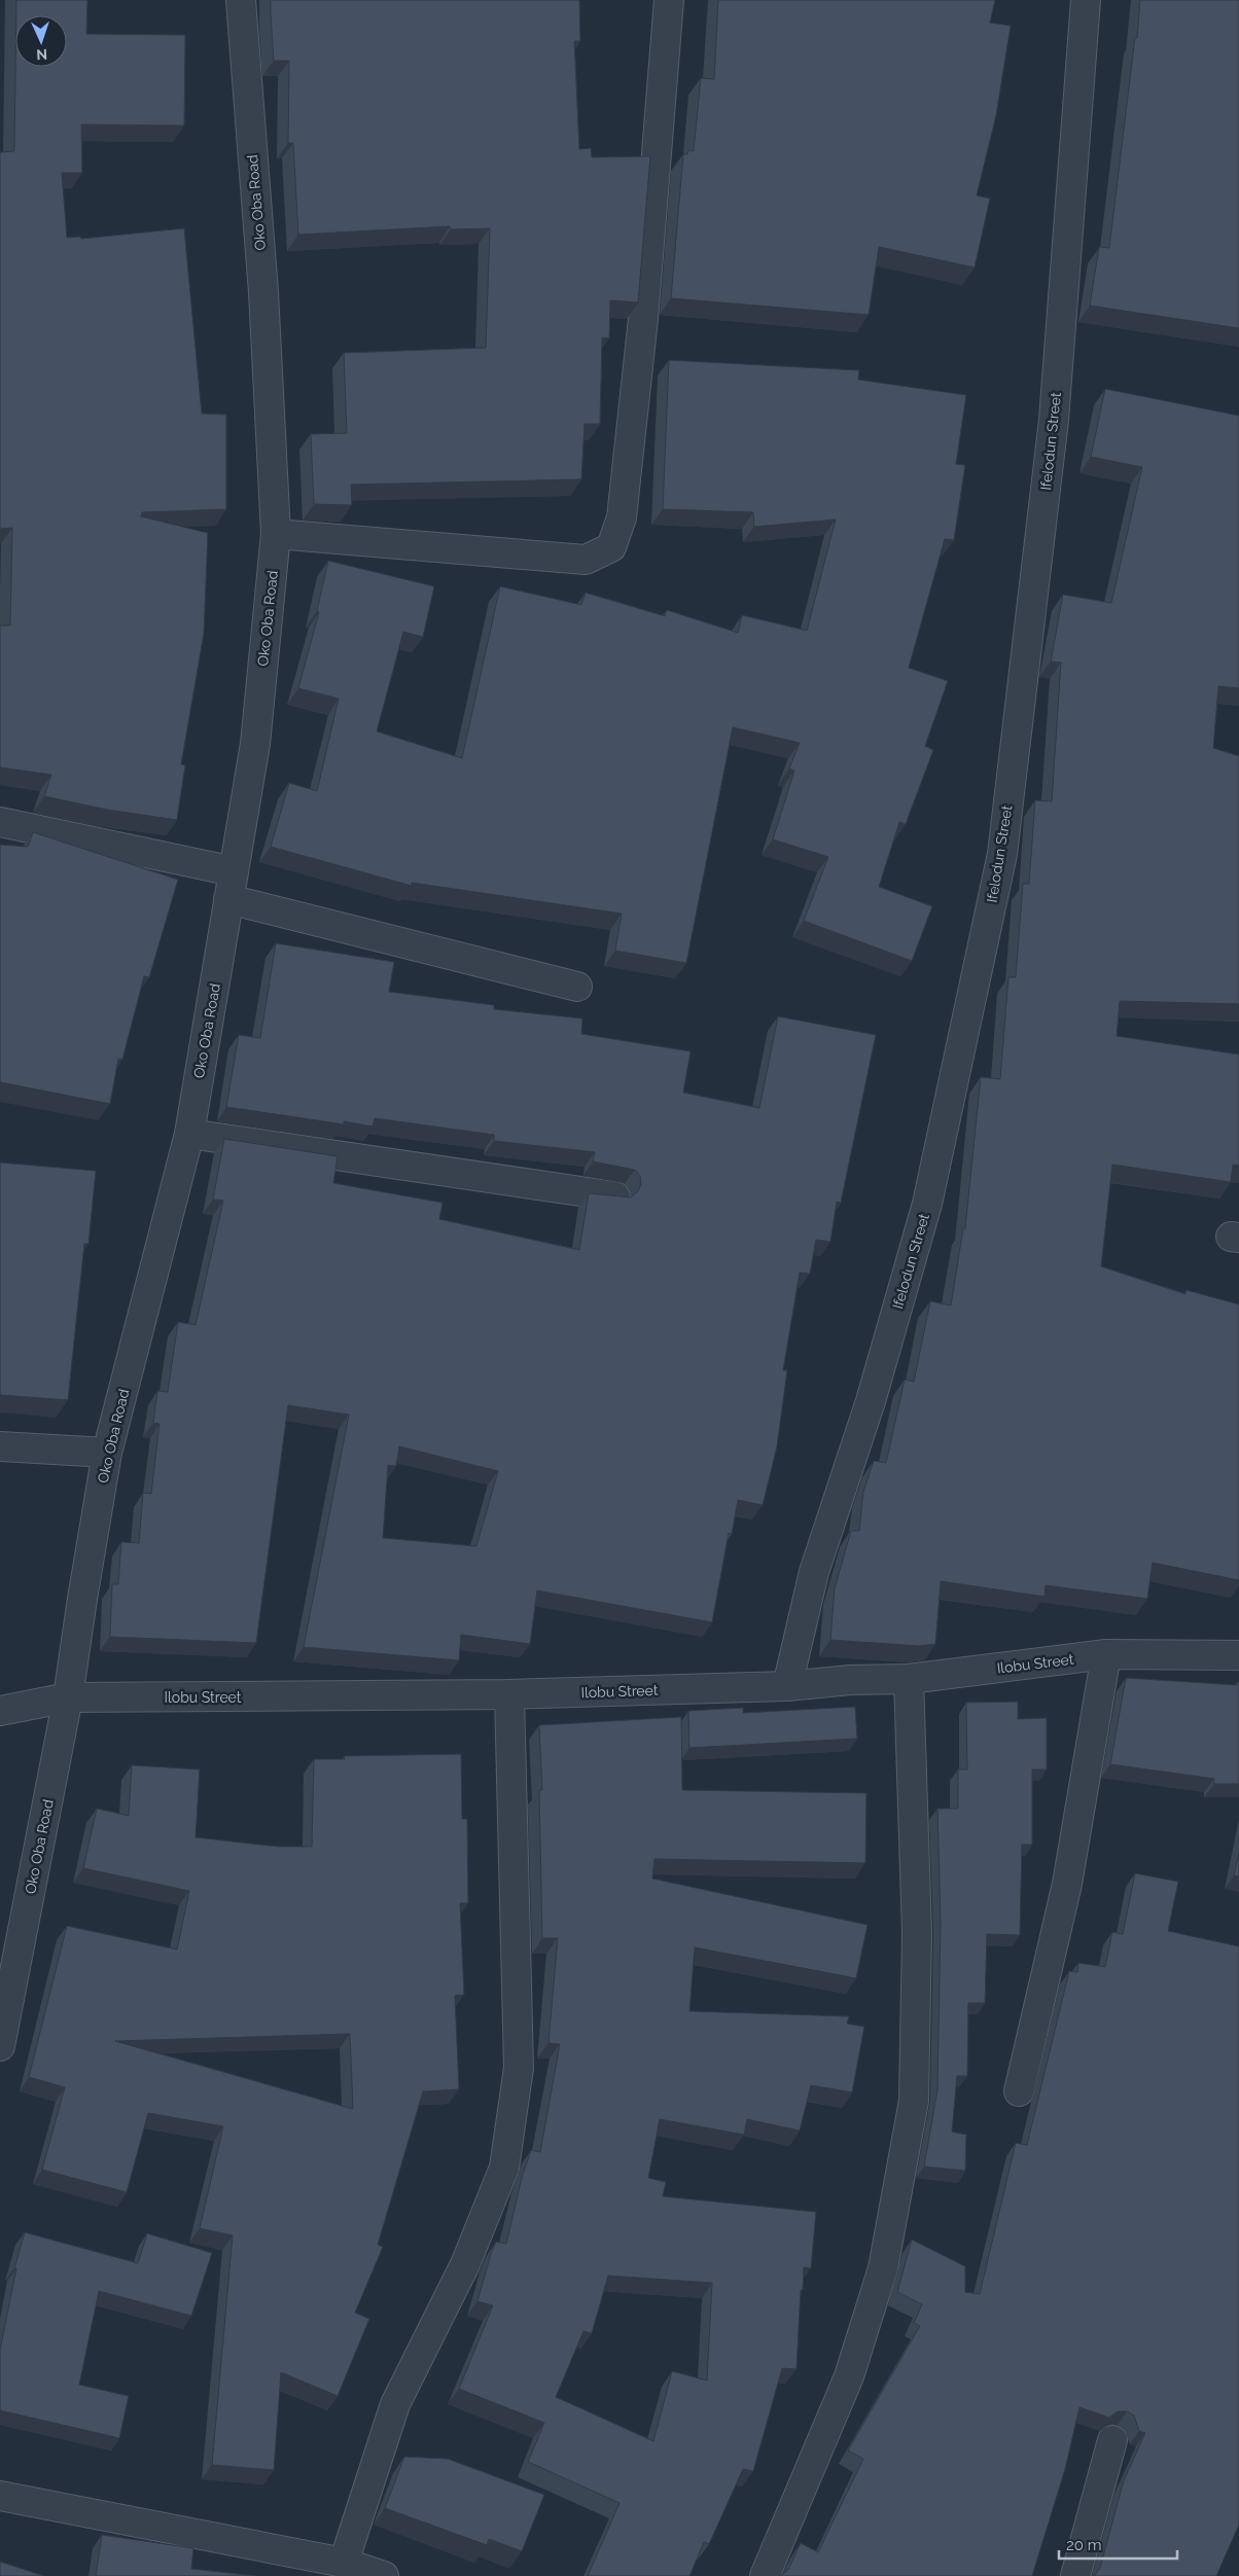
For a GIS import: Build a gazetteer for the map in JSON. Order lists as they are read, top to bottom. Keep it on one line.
{"streets":{"street":["Oko Oba Road","Ifelodun Street","Ilobu Street"]},"crossings":[["Oko Oba Road","Ilobu Street"],["Ifelodun Street","Ilobu Street"]],"scale_bar":"20 m","north":"bottom"}
